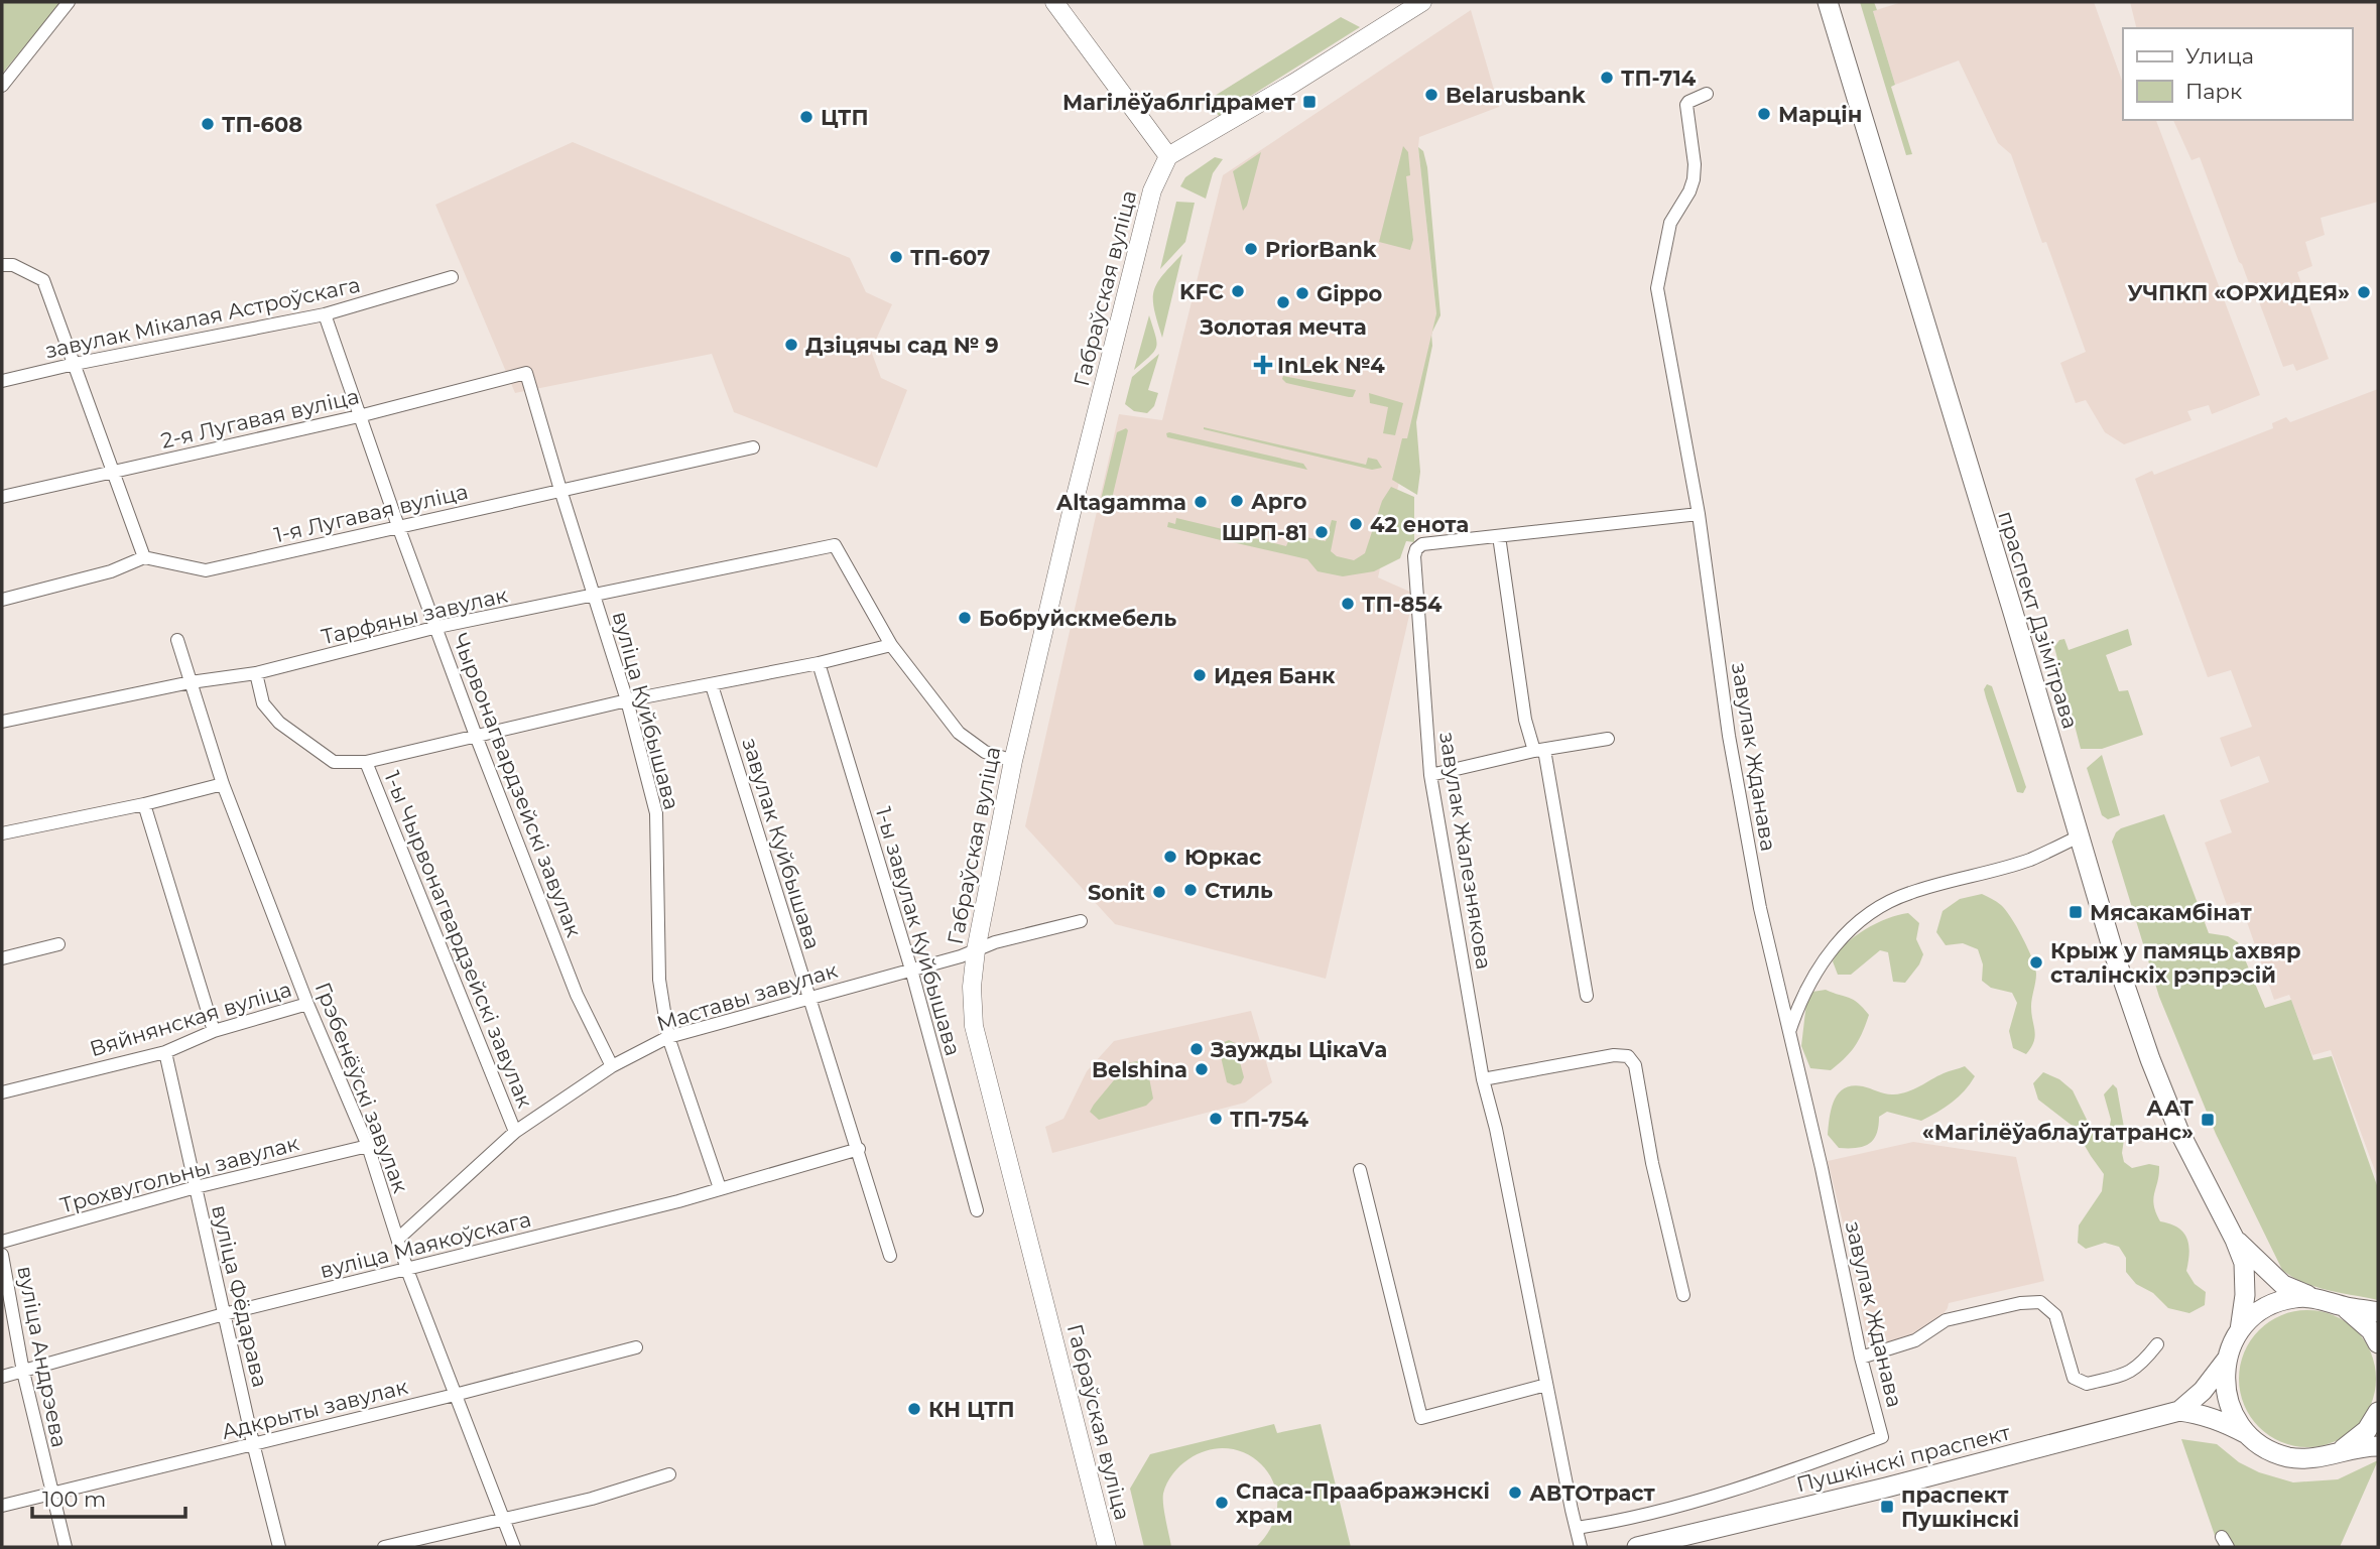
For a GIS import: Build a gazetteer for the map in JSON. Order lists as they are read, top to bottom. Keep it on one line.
{"streets":{"main road":["Габраўская вуліца","праспект Дзімітрава","Пушкінскі праспект"],"street":["завулак Мікалая Астроўскага","2-я Лугавая вуліца","1-я Лугавая вуліца","Тарфяны завулак","вуліца Куйбышава","завулак Жданава","Чырвонагвардзейскі завулак","завулак Куйбышава","завулак Жалезнякова","1-ы завулак Куйбышава","1-ы Чырвонагвардзейскі завулак","Маставы завулак","Вяйнянская вуліца","Грэбенёўскі завулак","Трохвугольны завулак","вуліца Маякоўскага","вуліца Фёдарава","вуліца Андрэева","Адкрыты завулак"]},"crossings":[["Габраўская вуліца","Маставы завулак"],["завулак Мікалая Астроўскага","Чырвонагвардзейскі завулак"],["2-я Лугавая вуліца","вуліца Куйбышава"],["2-я Лугавая вуліца","Чырвонагвардзейскі завулак"],["1-я Лугавая вуліца","вуліца Куйбышава"],["1-я Лугавая вуліца","Чырвонагвардзейскі завулак"],["Тарфяны завулак","вуліца Куйбышава"],["Тарфяны завулак","Чырвонагвардзейскі завулак"],["Тарфяны завулак","Грэбенёўскі завулак"],["вуліца Куйбышава","Маставы завулак"],["вуліца Куйбышава","вуліца Маякоўскага"],["завулак Жданава","завулак Жалезнякова"],["Чырвонагвардзейскі завулак","Маставы завулак"],["завулак Куйбышава","Маставы завулак"],["завулак Куйбышава","вуліца Маякоўскага"],["1-ы завулак Куйбышава","Маставы завулак"],["1-ы Чырвонагвардзейскі завулак","Маставы завулак"],["Маставы завулак","Грэбенёўскі завулак"],["Вяйнянская вуліца","Грэбенёўскі завулак"],["Вяйнянская вуліца","вуліца Фёдарава"],["Грэбенёўскі завулак","Трохвугольны завулак"],["Грэбенёўскі завулак","вуліца Маякоўскага"],["Грэбенёўскі завулак","Адкрыты завулак"],["Трохвугольны завулак","вуліца Фёдарава"],["вуліца Маякоўскага","вуліца Фёдарава"],["вуліца Маякоўскага","вуліца Андрэева"],["вуліца Фёдарава","Адкрыты завулак"],["вуліца Андрэева","Адкрыты завулак"]],"places":{"other":["ТП-714","Belarusbank","Марцін","ЦТП","ТП-608","PriorBank","ТП-607","KFC","УЧПКП «ОРХИДЕЯ»","Gippo","Золотая мечта","Дзіцячы сад № 9","Арго","Altagamma","42 енота","ШРП-81","ТП-854","Бобруйскмебель","Идея Банк","Юркас","Стиль","Sonit","Крыж у памяць ахвяр сталінскіх рэпрэсій","Заужды ЦікаVа","Belshina","ТП-754","КН ЦТП","АВТОтраст","Спаса-Праабражэнскі храм"],"transit":["Магілёўаблгідрамет","Мясакамбінат","ААТ «Магілёўаблаўтатранс»","праспект Пушкінскі"],"health":["InLek №4"]},"legend":["Улица","Парк"],"scale_bar":"100 m"}
